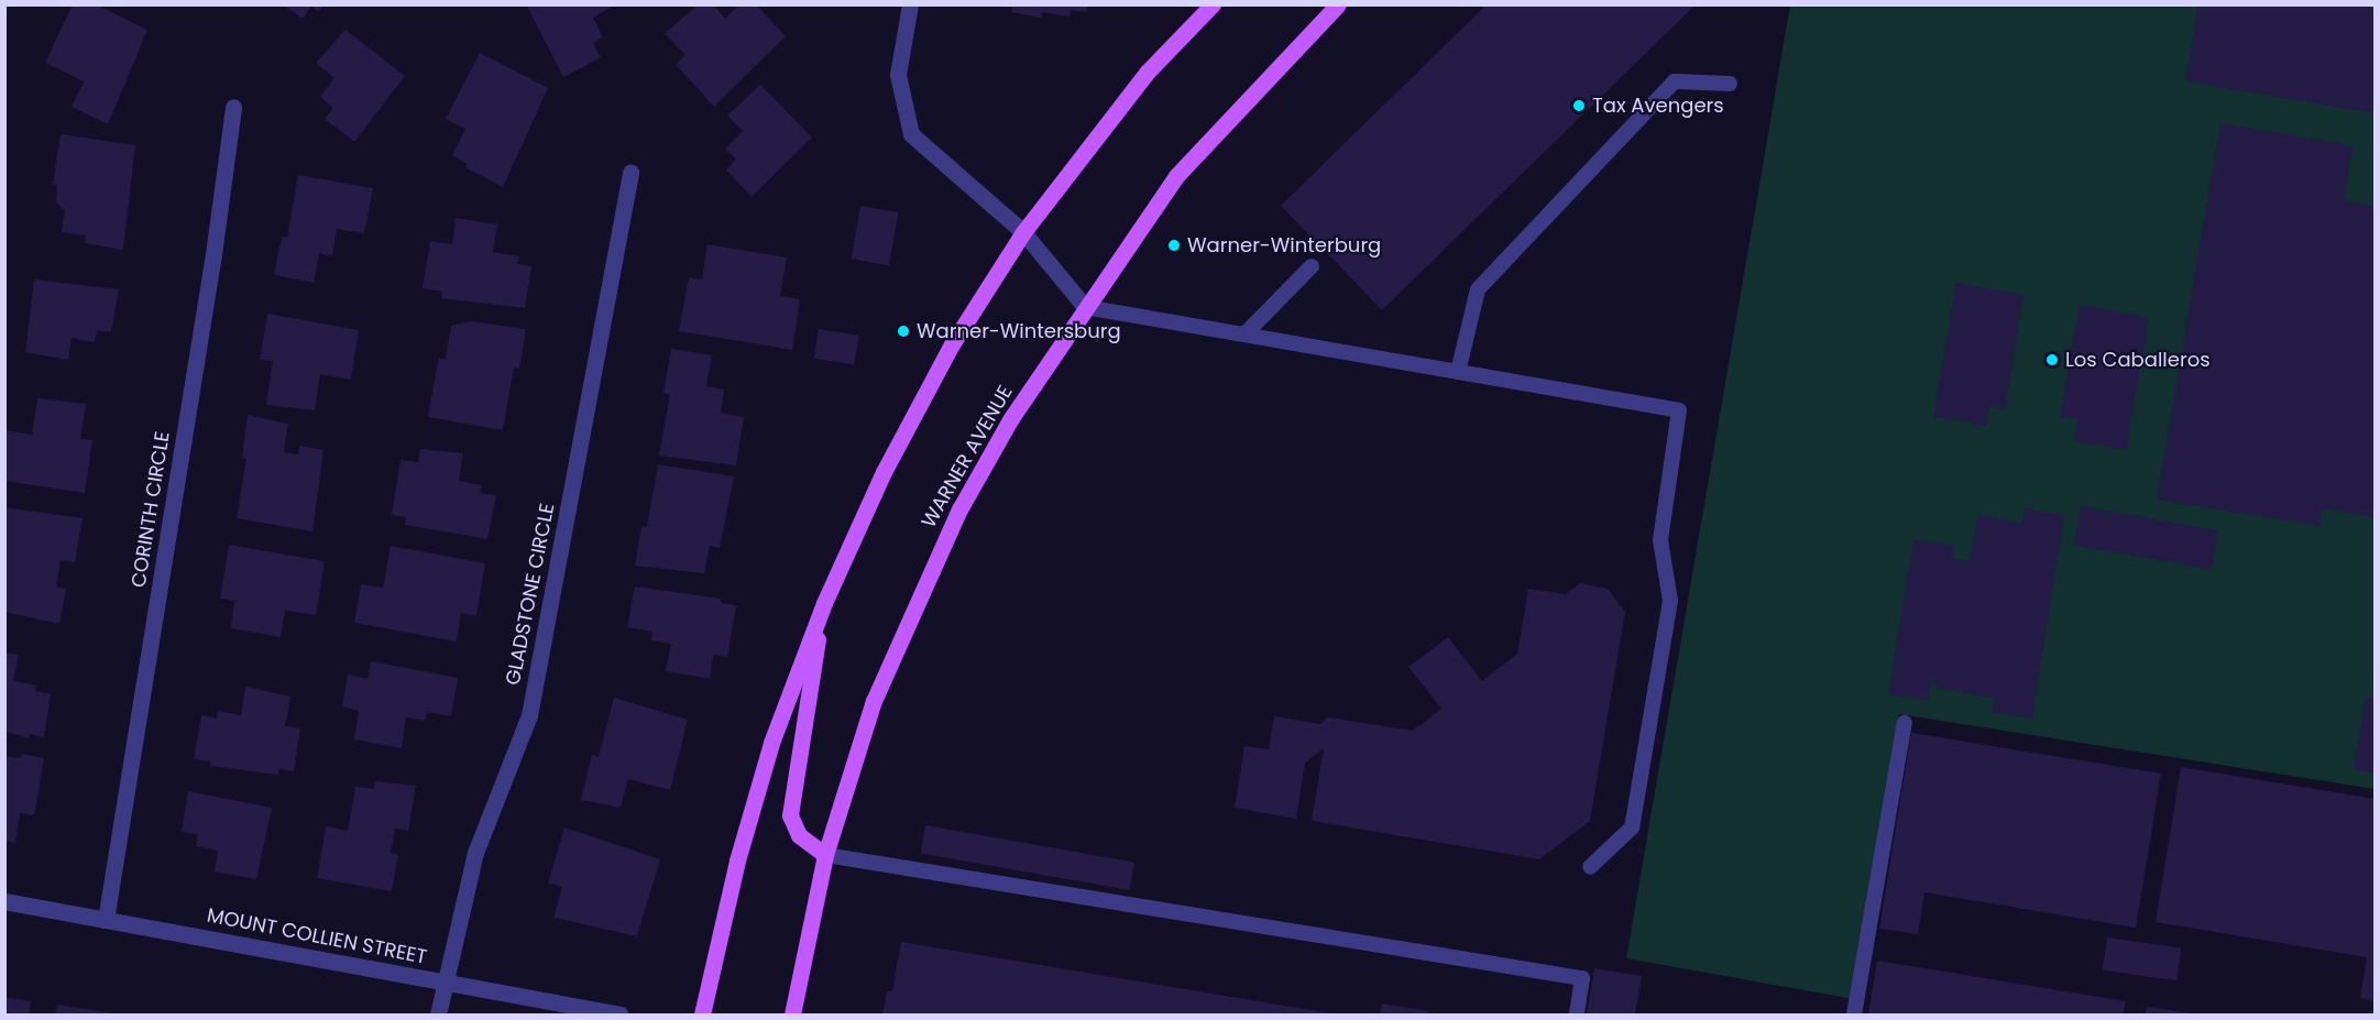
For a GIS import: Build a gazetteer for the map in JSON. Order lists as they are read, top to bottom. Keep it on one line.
{"streets":{"main road":["WARNER AVENUE"],"street":["CORINTH CIRCLE","GLADSTONE CIRCLE","MOUNT COLLIEN STREET"]},"crossings":[["CORINTH CIRCLE","MOUNT COLLIEN STREET"],["GLADSTONE CIRCLE","MOUNT COLLIEN STREET"]],"places":["Tax Avengers","Warner-Winterburg","Warner-Wintersburg","Los Caballeros"]}
